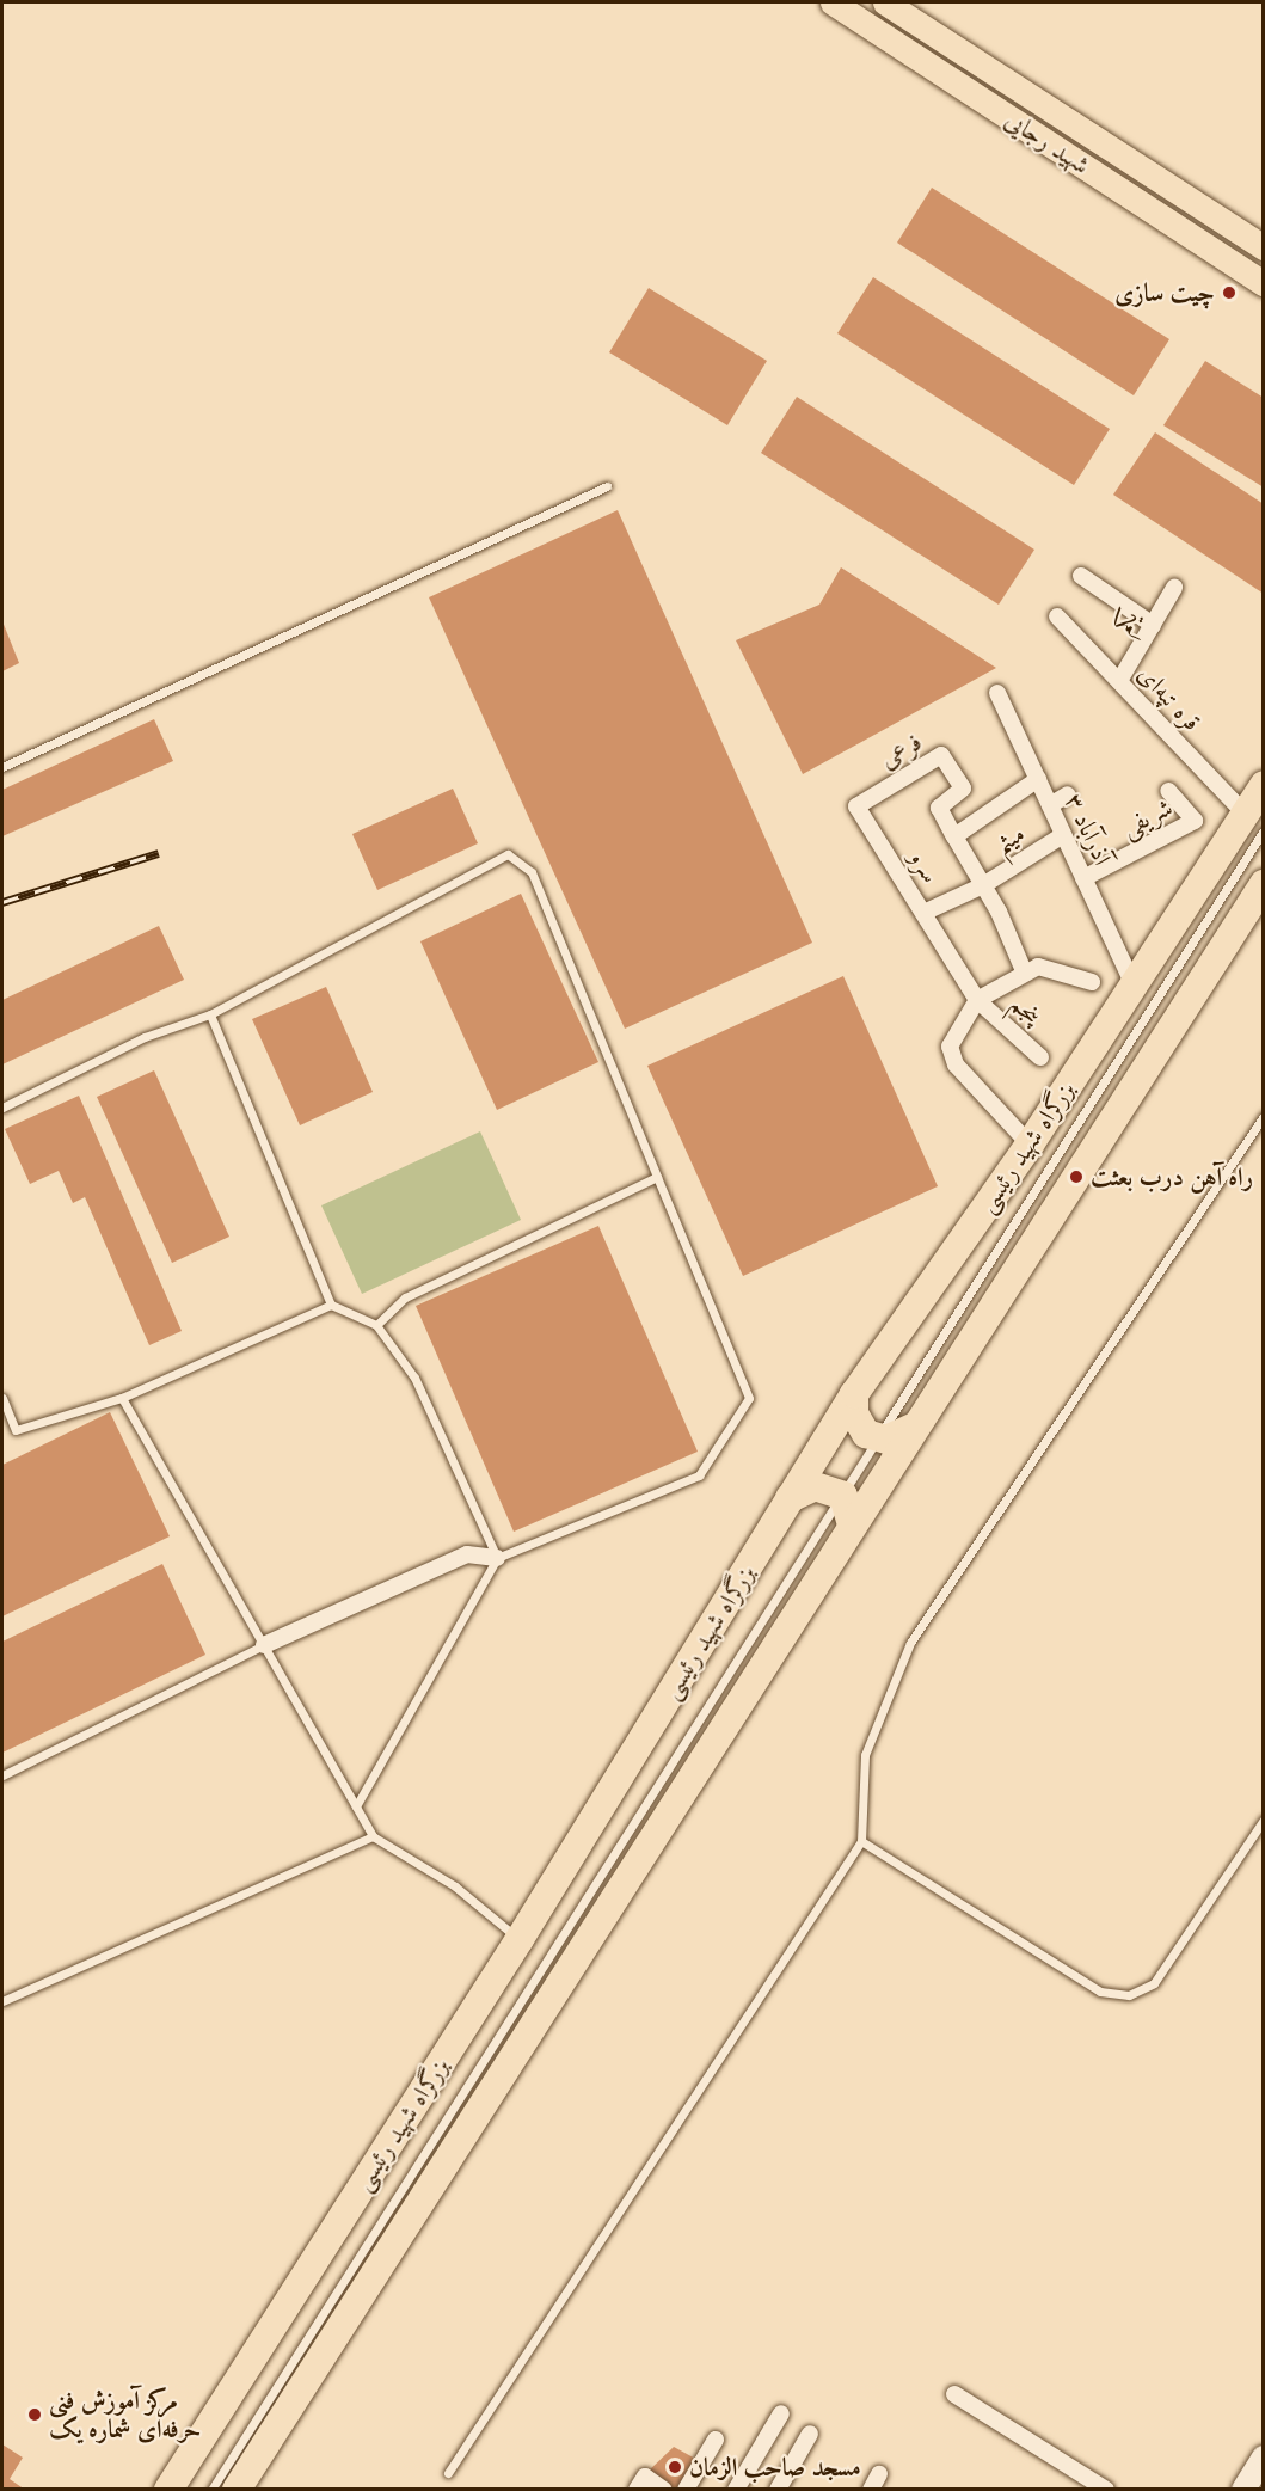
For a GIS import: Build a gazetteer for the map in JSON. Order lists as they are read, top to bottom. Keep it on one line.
{"streets":{"highway":["بزرگراه شهید رئیسی"],"main road":["شهید رجایی"],"street":["یکم","قره تپه‌ای","فرعی","شریفی","۳ آذرآباد","میثم","سرو","پنجم"]},"crossings":[["یکم","قره تپه‌ای"],["قره تپه‌ای","بزرگراه شهید رئیسی"],["فرعی","سرو"],["شریفی","۳ آذرآباد"],["۳ آذرآباد","میثم"],["۳ آذرآباد","بزرگراه شهید رئیسی"],["میثم","سرو"],["سرو","پنجم"]],"places":["چیت سازی","راه آهن درب بعثت","مرکز آموزش فنی حرفه‌ای شماره یک","مسجد صاحب الزمان"]}
